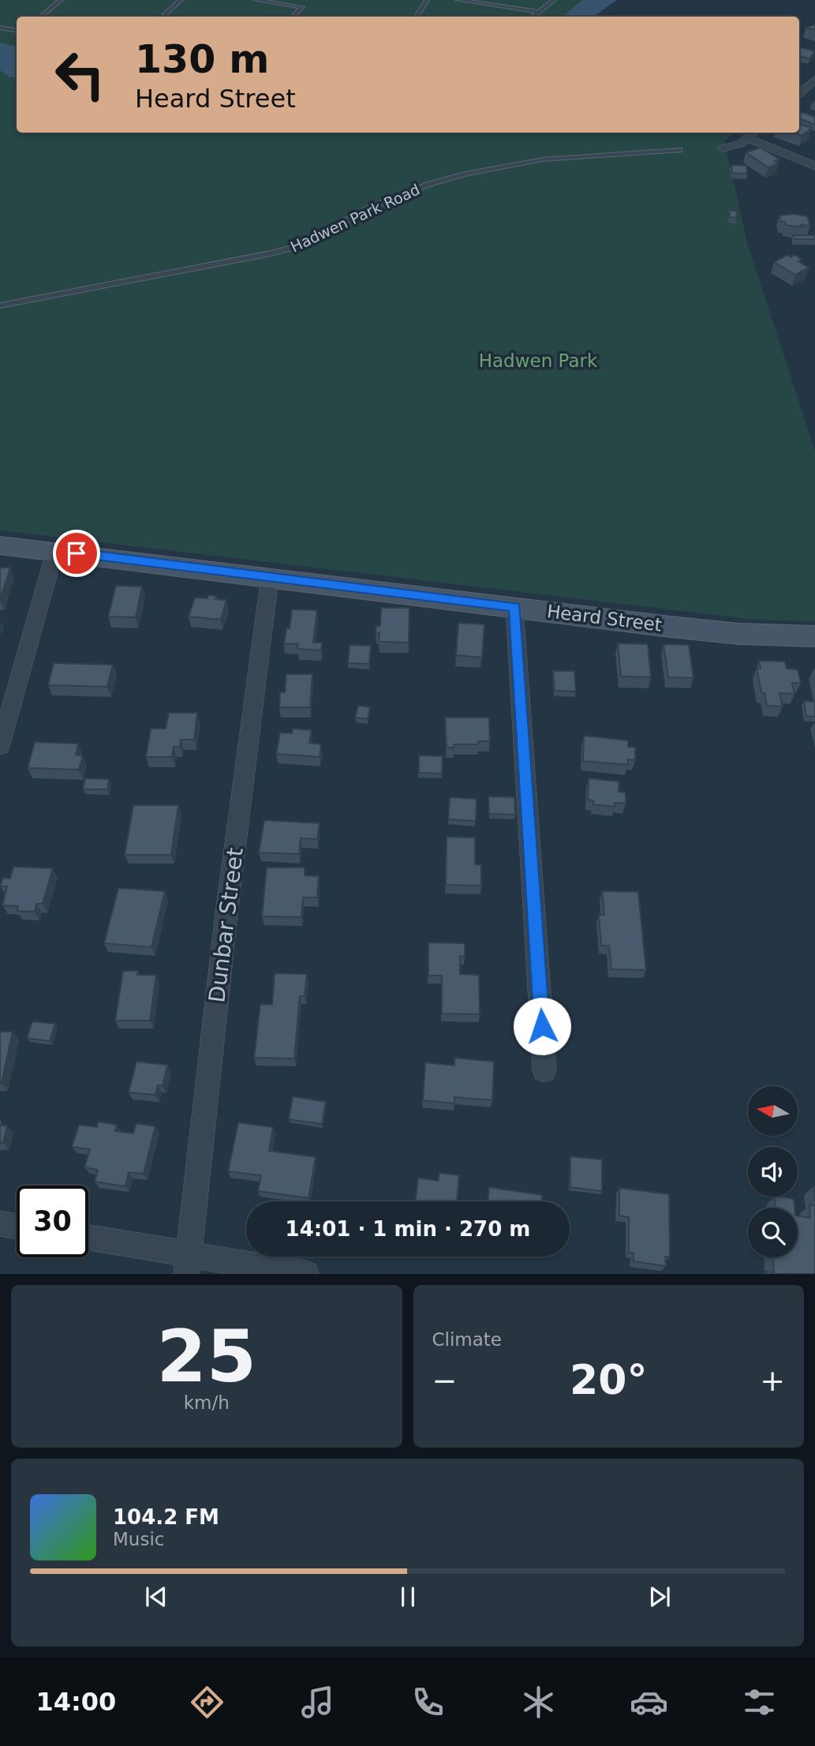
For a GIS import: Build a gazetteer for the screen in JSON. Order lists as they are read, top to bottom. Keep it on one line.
{"streets":{"street":["Heard Street","Dunbar Street"],"lane":["Hadwen Park Road"]},"crossings":[["Heard Street","Dunbar Street"]],"parks":["Hadwen Park"],"north":"left","page":{"turn":["130 m","Heard Street"],"limit":"30","trip":"14:01 · 1 min · 270 m","tile":[["25","km/h"],"Climate"],"heat":["−","20°","+"],"song":["104.2 FM","Music"],"tabs":"14:00"}}
